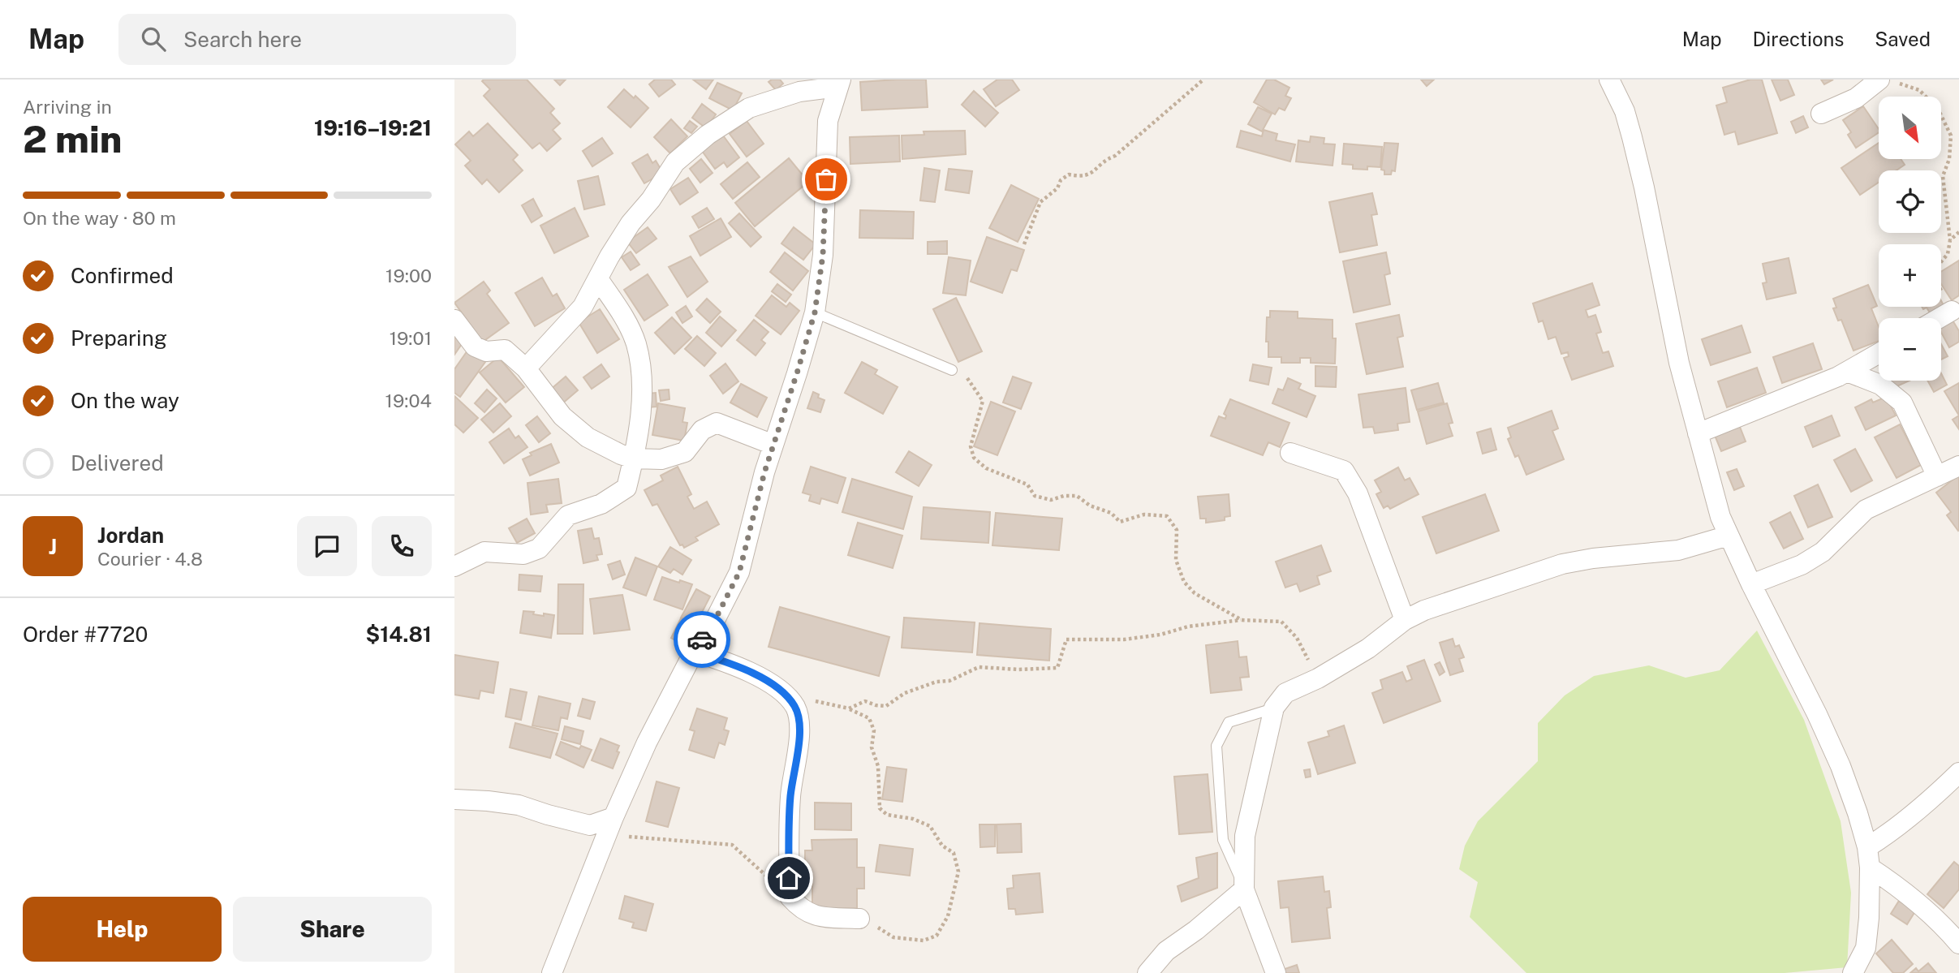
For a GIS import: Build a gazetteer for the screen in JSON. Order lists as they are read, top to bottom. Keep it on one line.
{"north":"bottom right","page":{"header":"Map","search":"Search here","nav":["Map","Directions","Saved"],"heading":["2 min","Arriving in","19:16–19:21"],"panel":["Jordan","Courier · 4.8","Order #7720","$14.81"],"map_buttons":["+","−"],"bar":"On the way · 80 m","list":[["Confirmed","19:00"],["Preparing","19:01"],["On the way","19:04"],"Delivered"],"round":"J","buttons":["Help","Share"]}}
